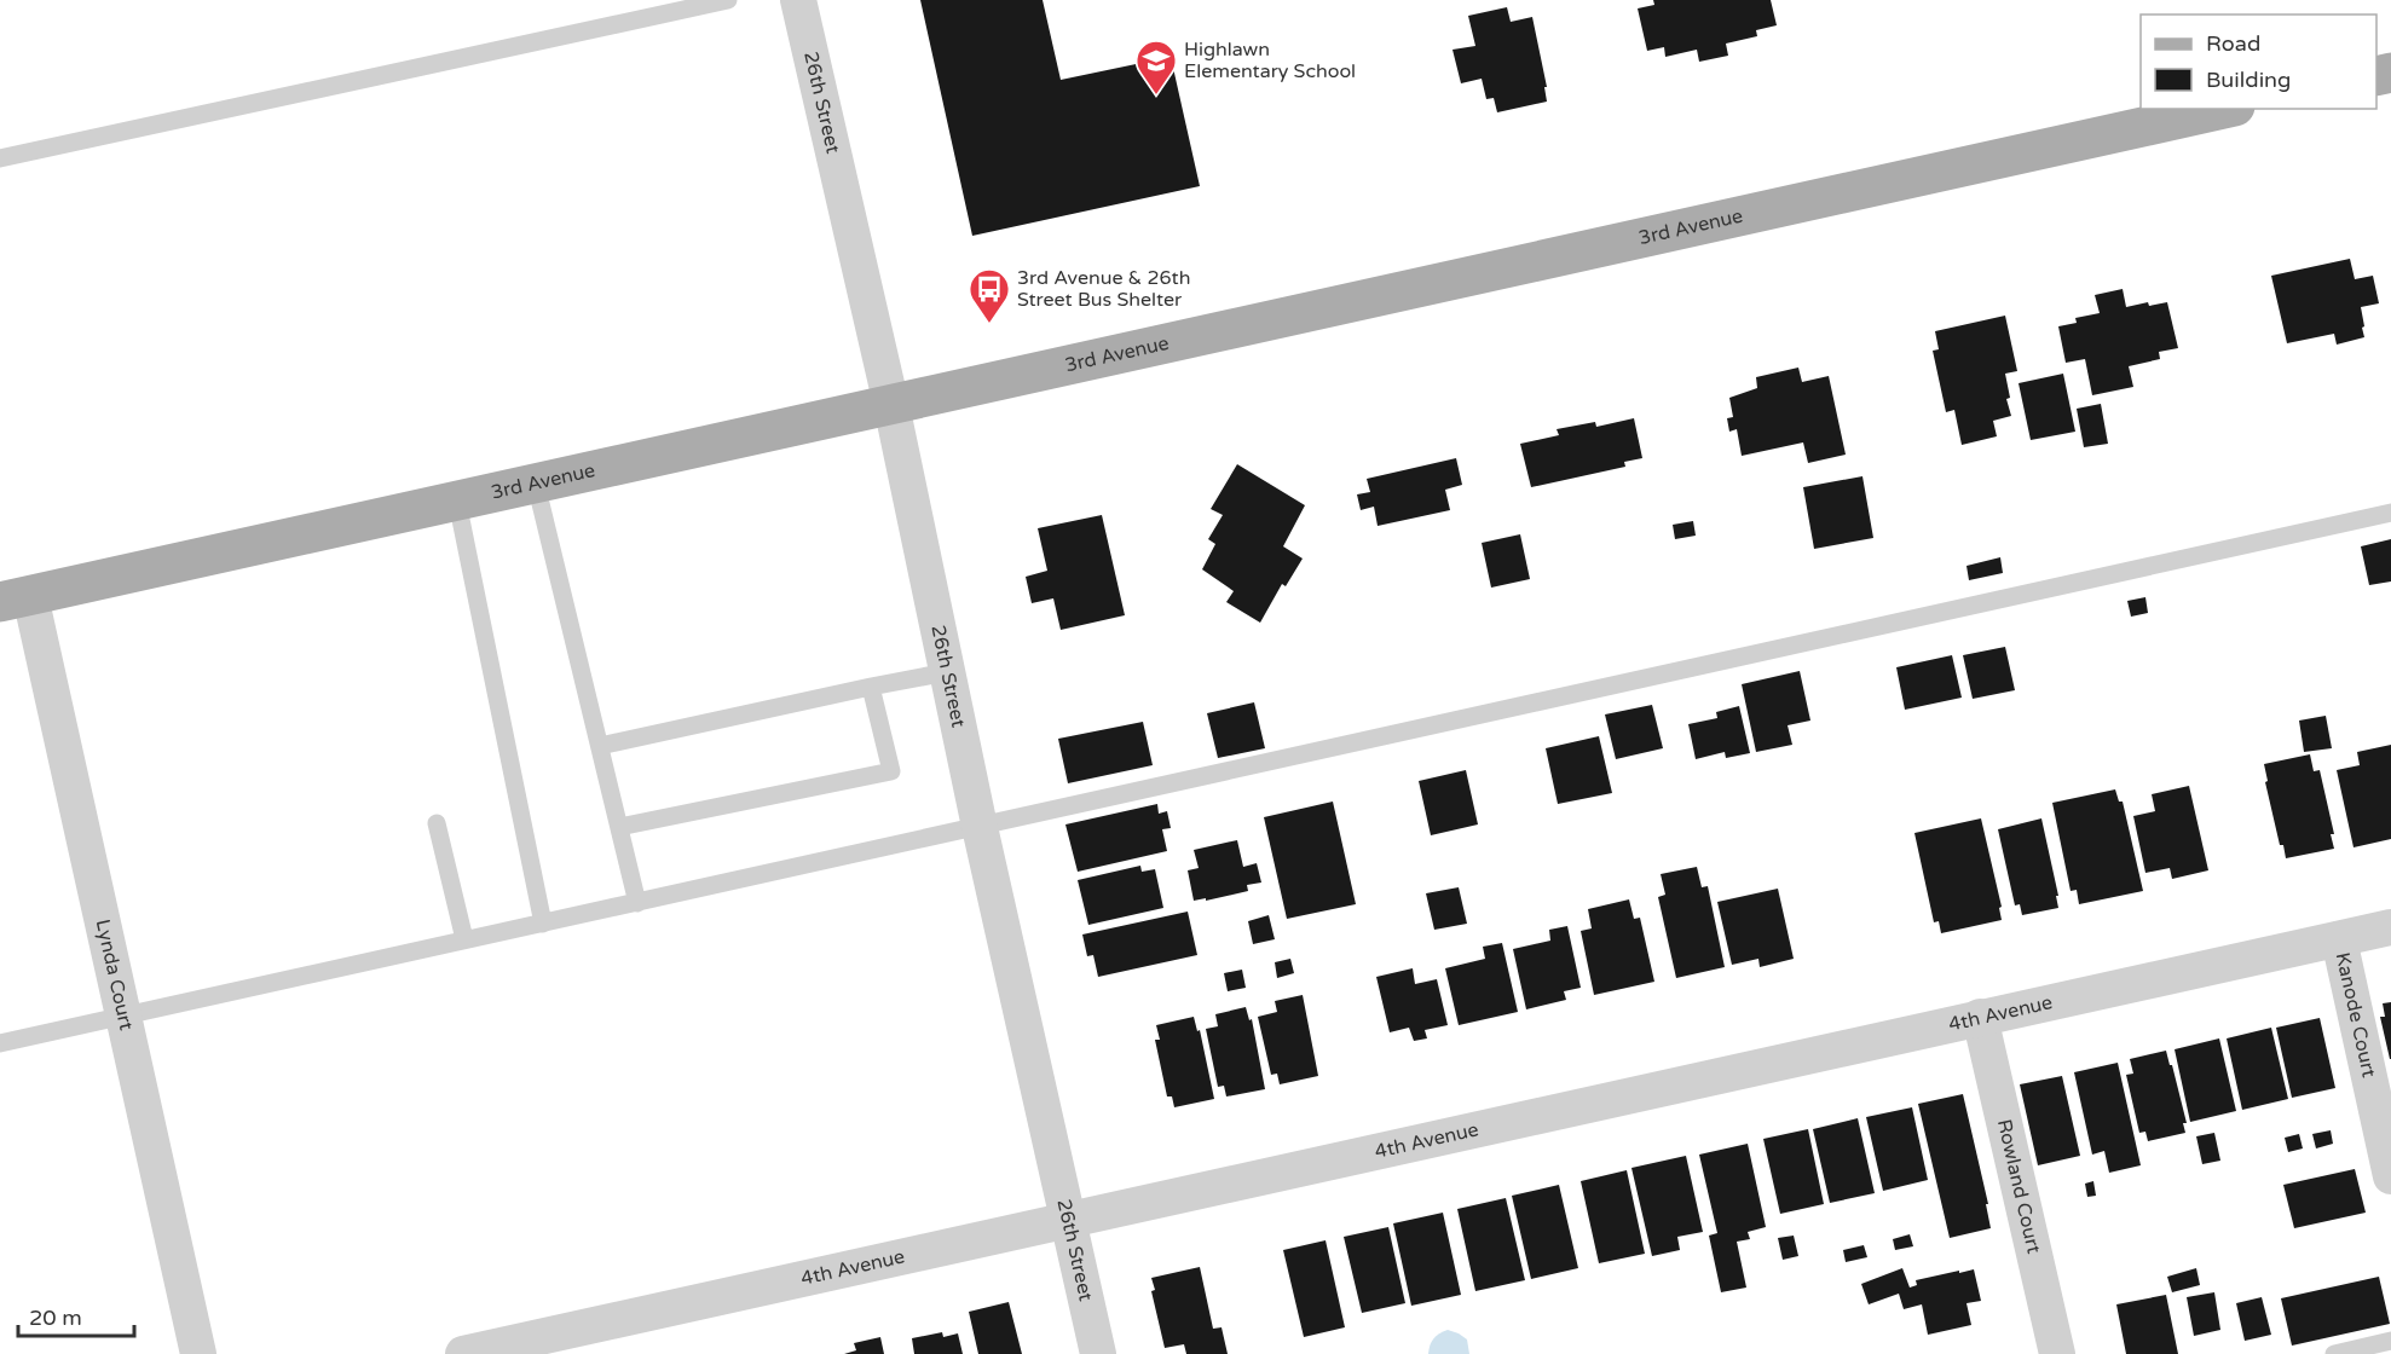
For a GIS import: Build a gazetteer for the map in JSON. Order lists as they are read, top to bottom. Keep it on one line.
{"streets":{"main road":["3rd Avenue"],"street":["26th Street","Lynda Court","4th Avenue","Kanode Court","Rowland Court"]},"crossings":[["26th Street","3rd Avenue"],["26th Street","4th Avenue"],["3rd Avenue","Lynda Court"],["4th Avenue","Kanode Court"],["4th Avenue","Rowland Court"]],"places":{"school or university":["Highlawn Elementary School"],"bus stop":["3rd Avenue & 26th Street Bus Shelter"]},"legend":["Road","Building"],"scale_bar":"20 m"}
